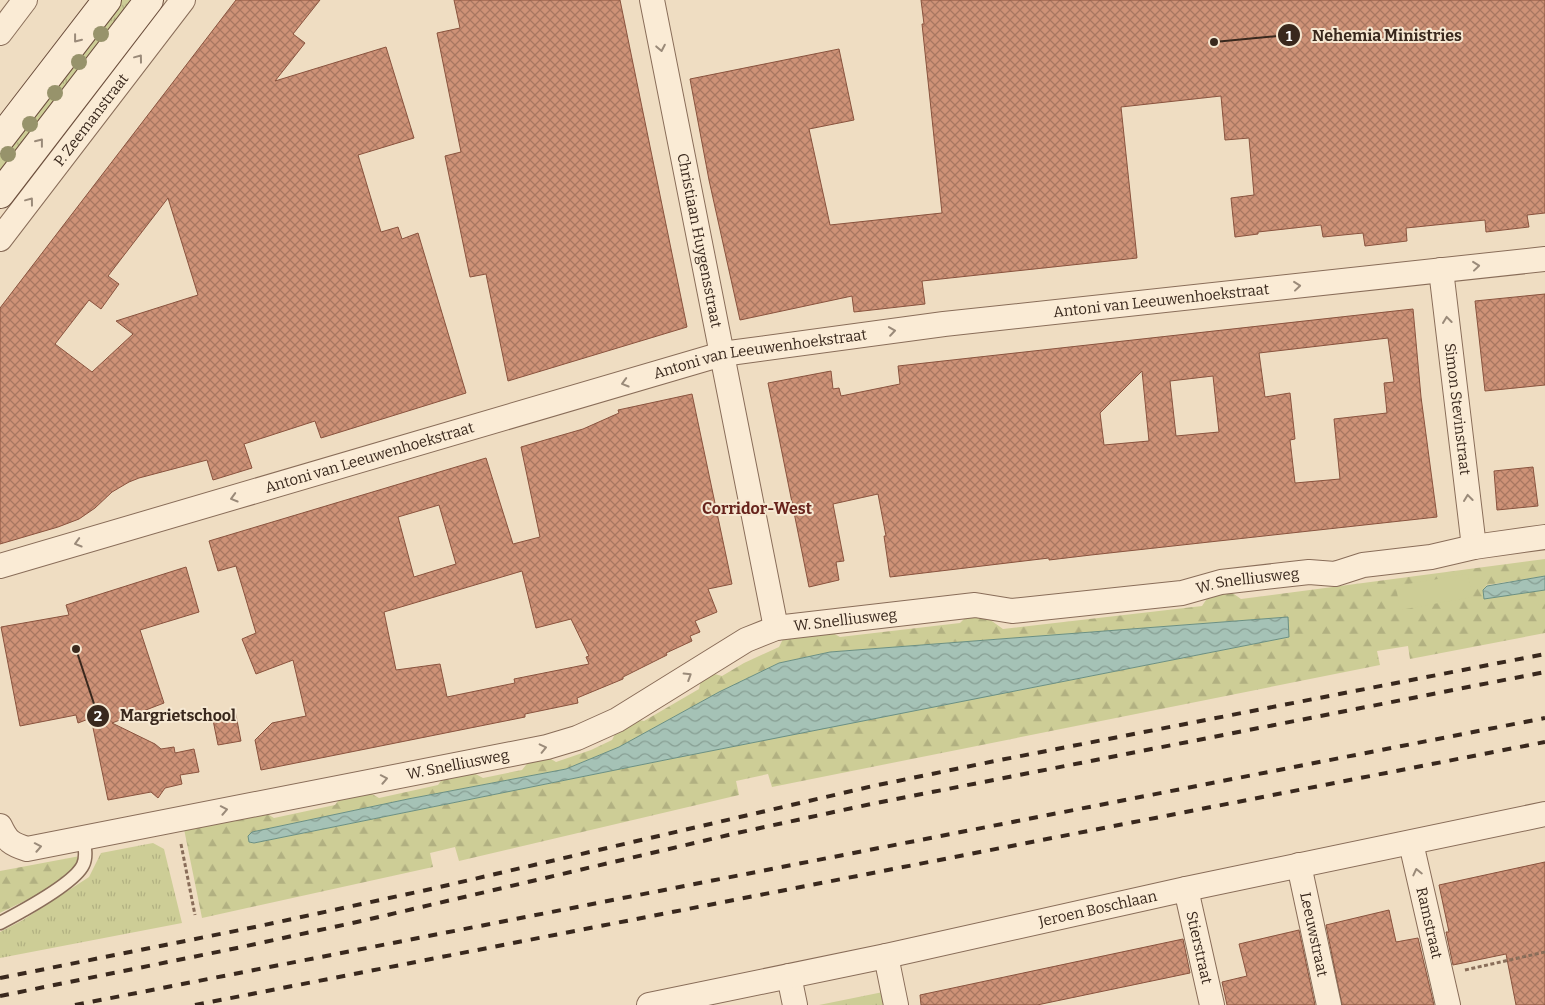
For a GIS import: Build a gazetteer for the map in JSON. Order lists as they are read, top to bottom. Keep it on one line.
{"streets":{"main road":["P. Zeemanstraat"],"street":["Christiaan Huygensstraat","Antoni van Leeuwenhoekstraat","Simon Stevinstraat","W. Snelliusweg","Jeroen Boschlaan","Ramstraat","Leeuwstraat","Stierstraat"]},"crossings":[["Christiaan Huygensstraat","Antoni van Leeuwenhoekstraat"],["Christiaan Huygensstraat","W. Snelliusweg"],["Antoni van Leeuwenhoekstraat","Simon Stevinstraat"],["Simon Stevinstraat","W. Snelliusweg"],["Jeroen Boschlaan","Ramstraat"],["Jeroen Boschlaan","Leeuwstraat"],["Jeroen Boschlaan","Stierstraat"]],"one_way":["Christiaan Huygensstraat","Simon Stevinstraat","W. Snelliusweg","Ramstraat"],"districts":["Corridor-West"],"places":["Nehemia Ministries","Margrietschool"]}
